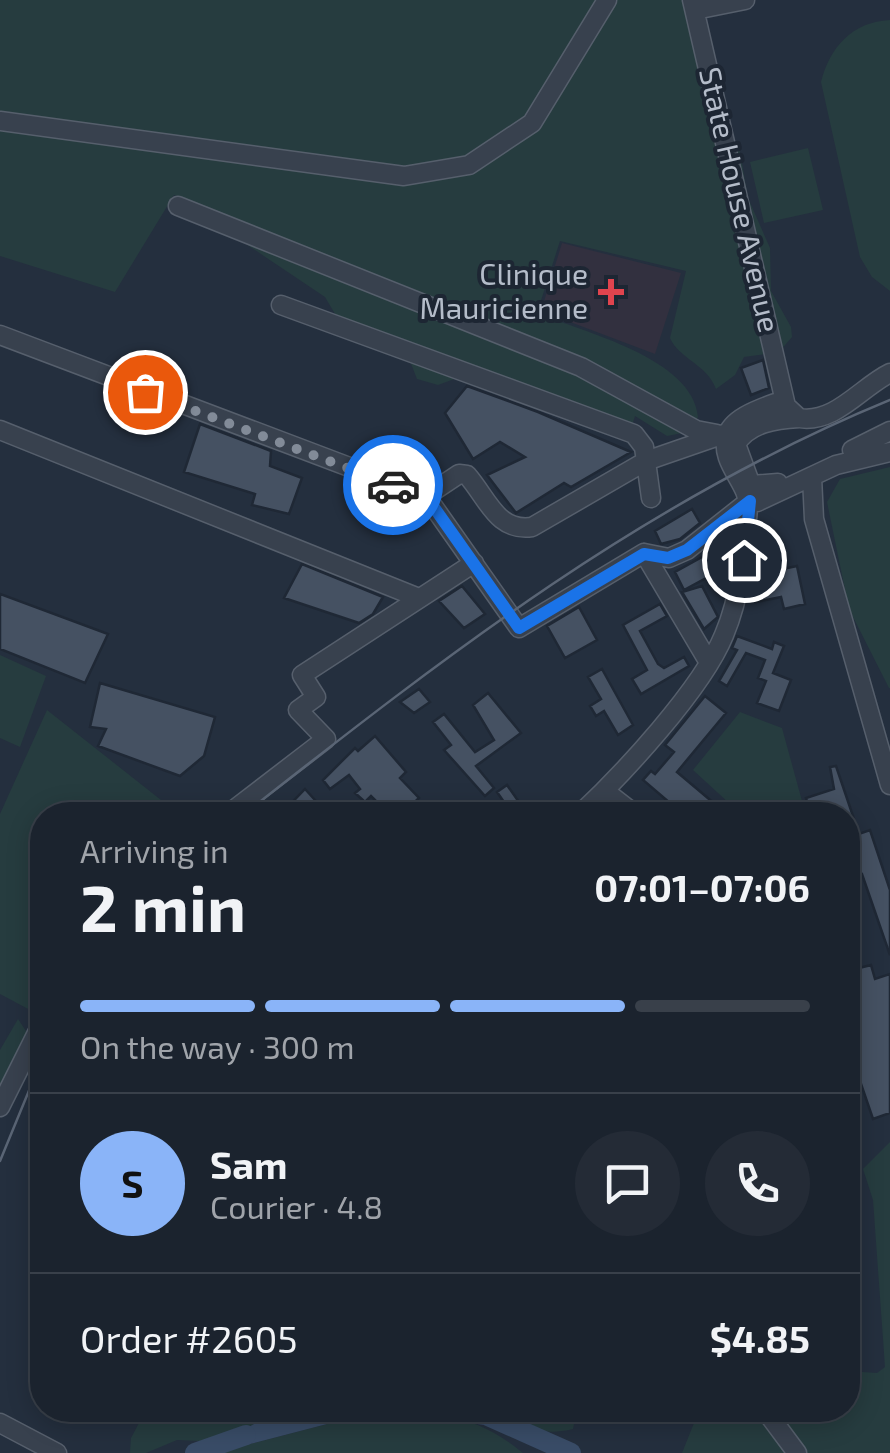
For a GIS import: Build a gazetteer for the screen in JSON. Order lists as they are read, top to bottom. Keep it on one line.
{"streets":{"street":["State House Avenue"]},"places":{"health":["Clinique Mauricienne"]},"page":{"heading":["2 min","Arriving in","07:01–07:06"],"panel":["Sam","Courier · 4.8","Order #2605","$4.85"],"bar":"On the way · 300 m","round":"S"}}
